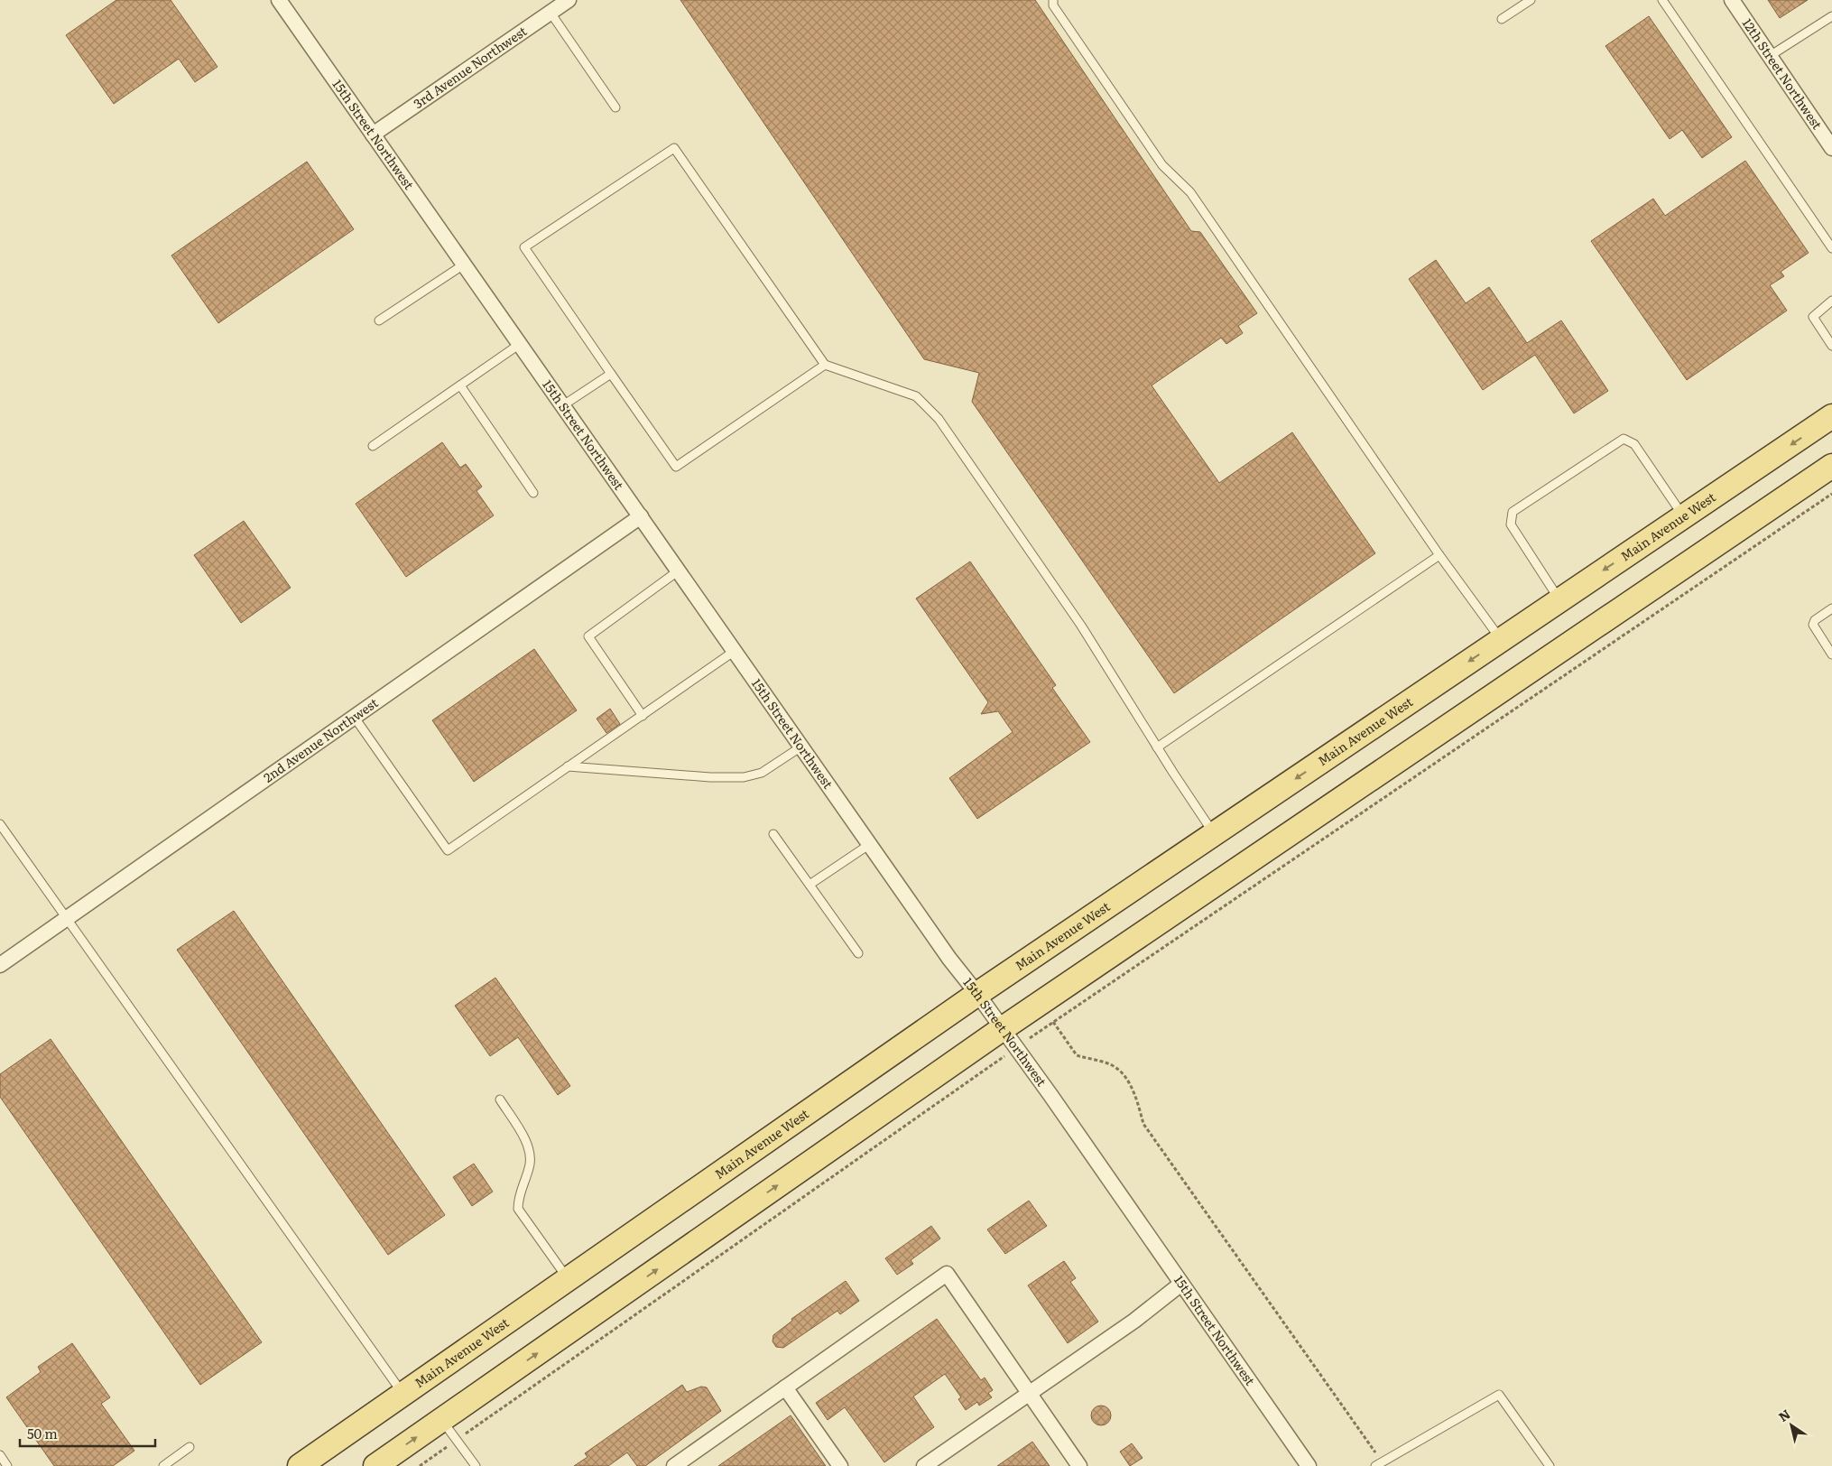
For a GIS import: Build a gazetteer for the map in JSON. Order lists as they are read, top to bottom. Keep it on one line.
{"streets":{"main road":["Main Avenue West"],"street":["3rd Avenue Northwest","12th Street Northwest","15th Street Northwest","2nd Avenue Northwest"]},"crossings":[["3rd Avenue Northwest","15th Street Northwest"],["15th Street Northwest","Main Avenue West"],["15th Street Northwest","2nd Avenue Northwest"]],"scale_bar":"50 m","north":"top left"}
